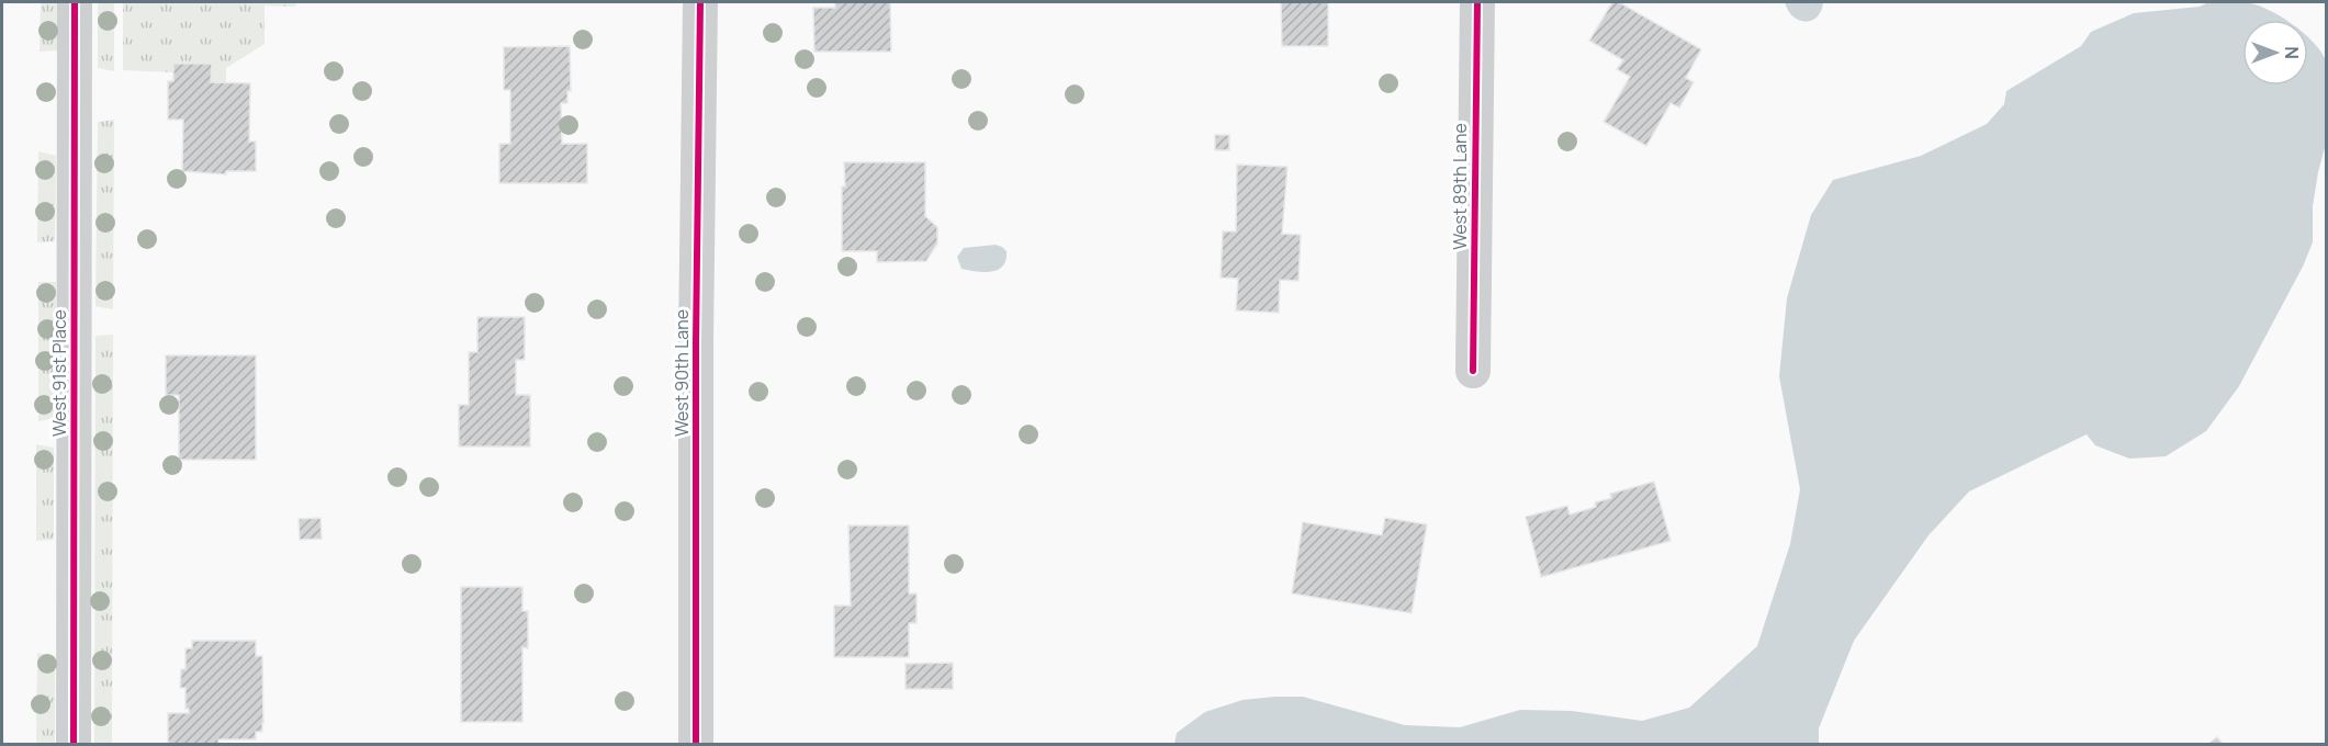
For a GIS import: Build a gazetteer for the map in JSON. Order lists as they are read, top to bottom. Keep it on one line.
{"streets":{"street":["West 89th Lane","West 91st Place","West 90th Lane"]},"north":"right"}
